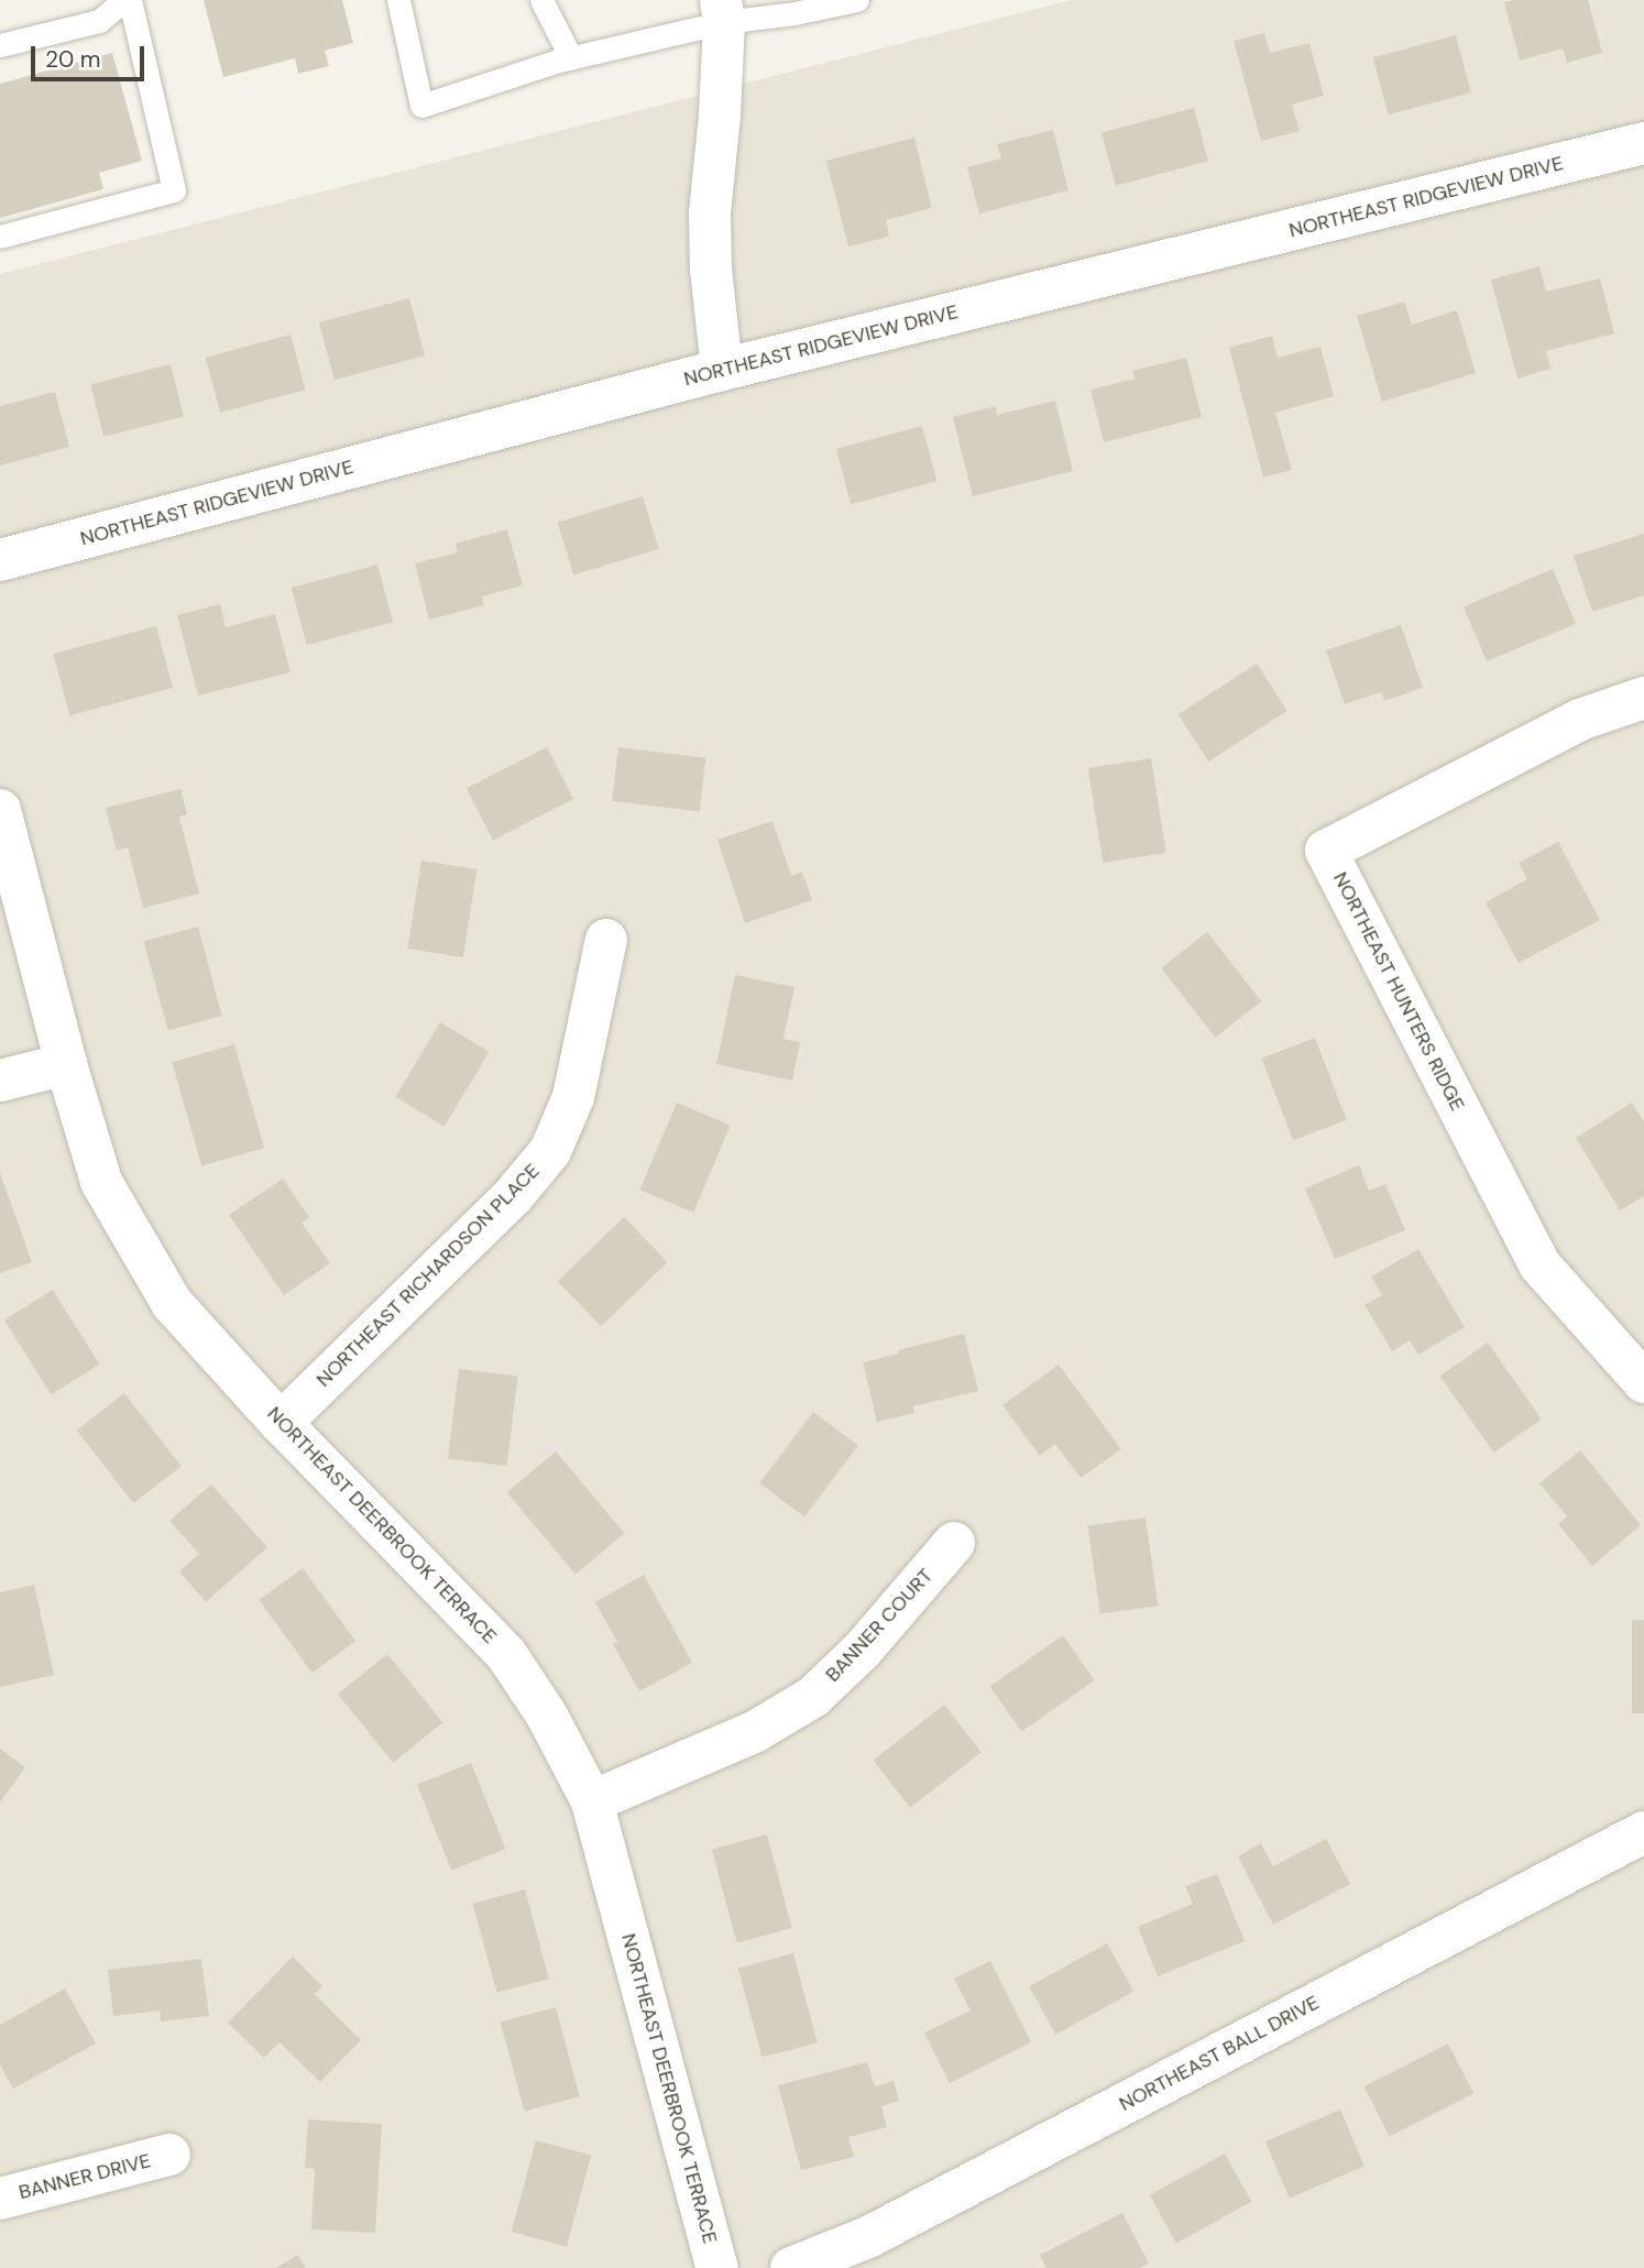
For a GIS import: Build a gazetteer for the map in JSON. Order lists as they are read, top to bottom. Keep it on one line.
{"streets":{"street":["NORTHEAST RIDGEVIEW DRIVE","NORTHEAST HUNTERS RIDGE","NORTHEAST RICHARDSON PLACE","NORTHEAST DEERBROOK TERRACE","BANNER COURT","NORTHEAST BALL DRIVE","BANNER DRIVE"]},"crossings":[["NORTHEAST RICHARDSON PLACE","NORTHEAST DEERBROOK TERRACE"],["NORTHEAST DEERBROOK TERRACE","BANNER COURT"]],"scale_bar":"20 m"}
